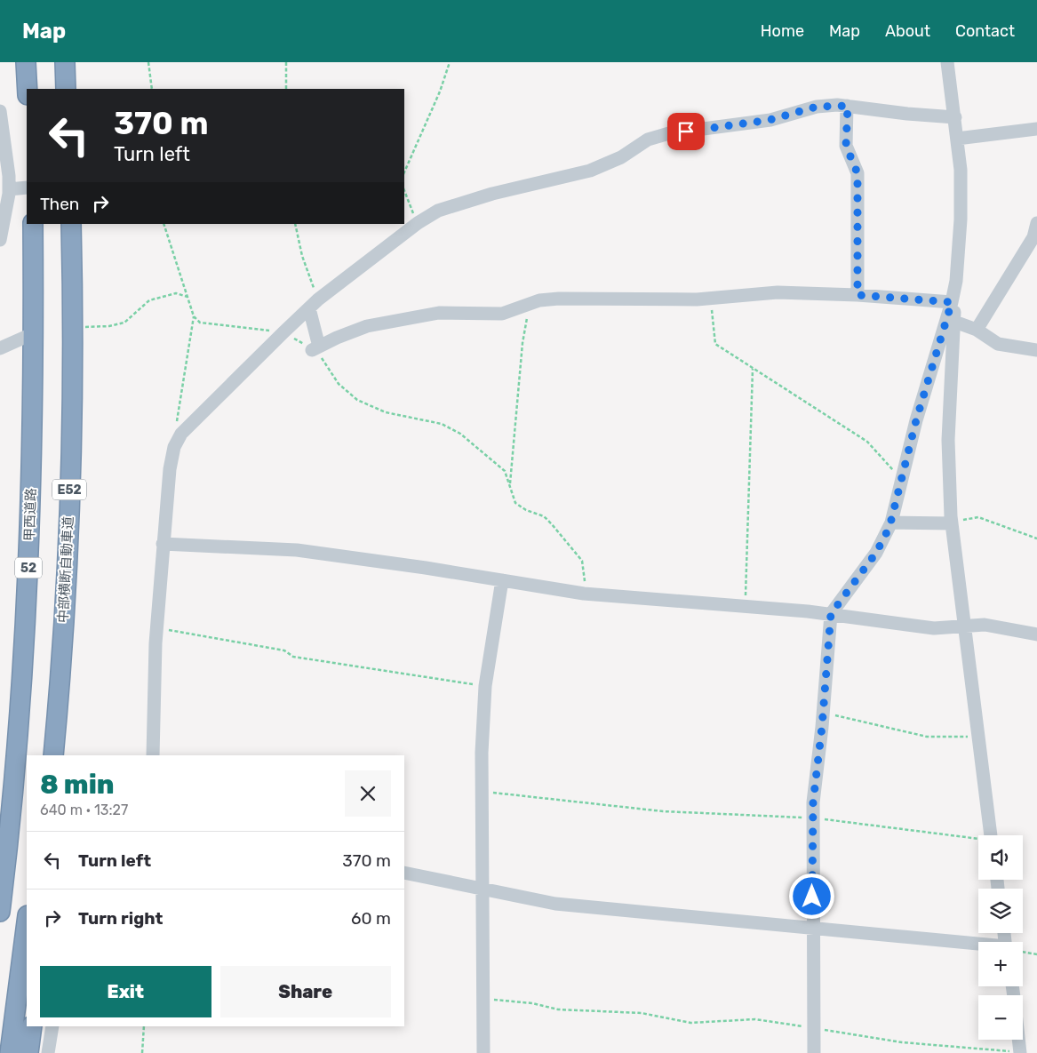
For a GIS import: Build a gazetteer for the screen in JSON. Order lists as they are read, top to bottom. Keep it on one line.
{"streets":{"highway":["E52","甲西道路","52","中部横断自動車道"]},"page":{"header":"Map","nav":["Home","Map","About","Contact"],"turn":["370 m","Turn left"],"then":"Then","heading":["8 min","640 m · 13:27"],"list":[{"name":"Turn left","value":"370 m"},{"name":"Turn right","value":"60 m"}],"map_buttons":["+","−"],"buttons":["Exit","Share"]}}
